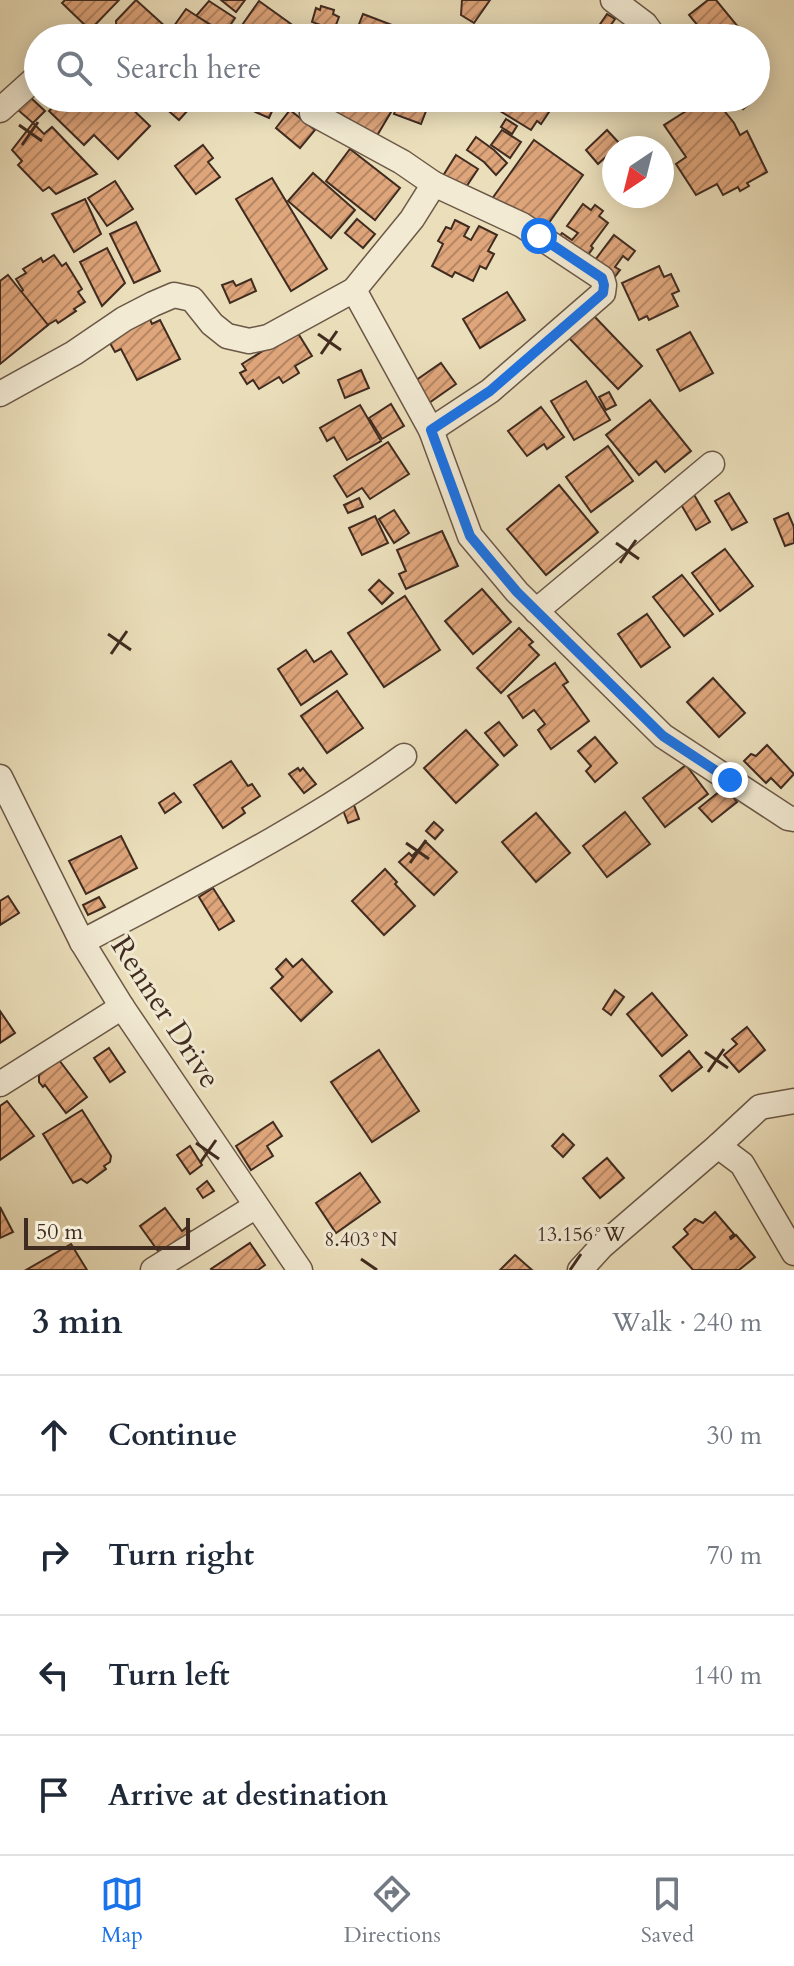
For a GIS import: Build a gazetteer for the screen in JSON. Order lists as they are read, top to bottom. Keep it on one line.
{"streets":{"street":["Renner Drive"]},"scale_bar":"50 m","north":"bottom left","page":{"search":"Search here","scale":"50 m","heading":["3 min","Walk · 240 m"],"list":[["Continue","30 m"],["Turn right","70 m"],["Turn left","140 m"],"Arrive at destination"],"nav":["Map","Directions","Saved"]},"coordinates":["13.156°W","8.403°N"]}
